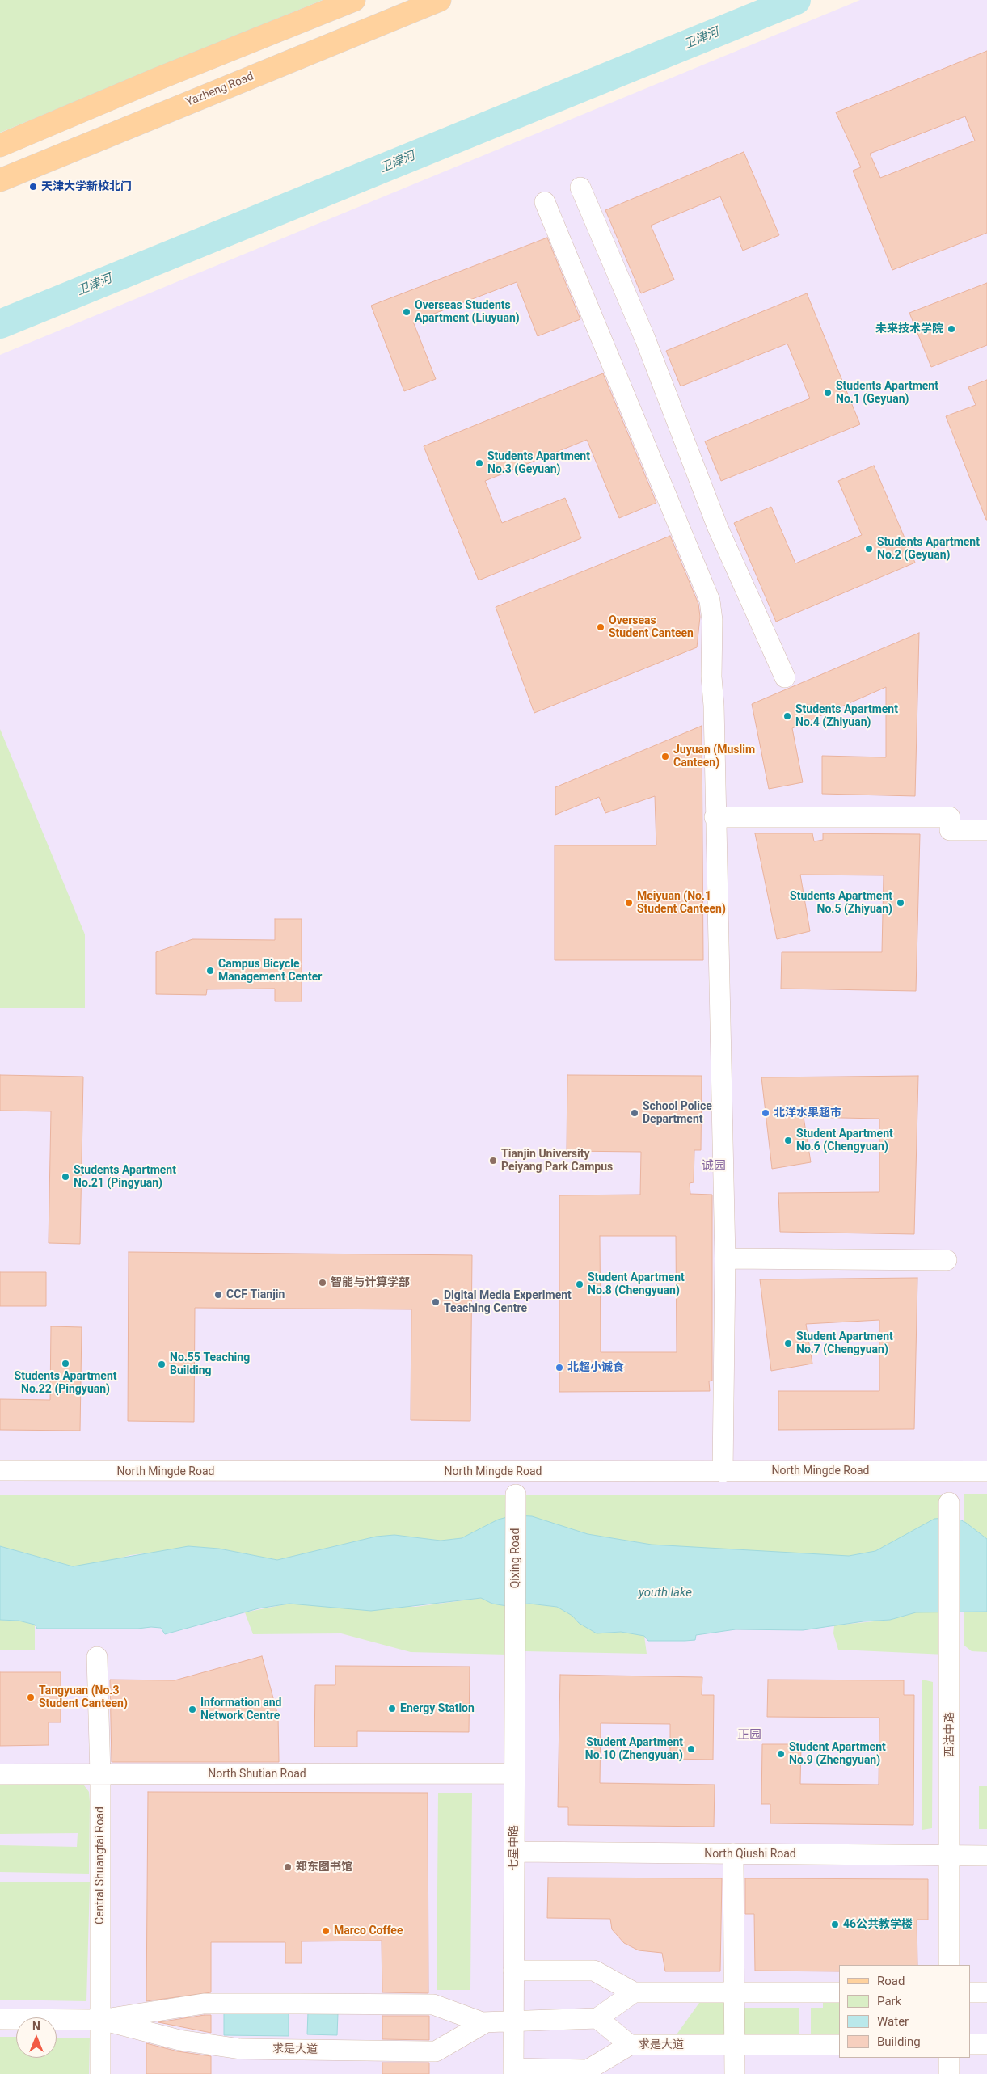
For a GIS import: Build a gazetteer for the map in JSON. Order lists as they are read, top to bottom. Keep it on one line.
{"streets":{"main road":["Yazheng Road"],"street":["North Mingde Road","Qixing Road","西沽中路","North Shutian Road","七星中路","North Qiushi Road","Central Shuangtai Road","求是大道"]},"crossings":[["Qixing Road","七星中路"],["西沽中路","North Qiushi Road"],["North Shutian Road","七星中路"],["North Shutian Road","Central Shuangtai Road"],["七星中路","North Qiushi Road"],["七星中路","求是大道"],["Central Shuangtai Road","求是大道"]],"districts":["诚园","正园"],"water":["卫津河","youth lake"],"places":["天津大学新校北门","Overseas Students Apartment (Liuyuan)","未来技术学院","Students Apartment No.1 (Geyuan)","Students Apartment No.3 (Geyuan)","Students Apartment No.2 (Geyuan)","Overseas Student Canteen","Students Apartment No.4 (Zhiyuan)","Juyuan (Muslim Canteen)","Meiyuan (No.1 Student Canteen)","Students Apartment No.5 (Zhiyuan)","Campus Bicycle Management Center","School Police Department","北洋水果超市","Student Apartment No.6 (Chengyuan)","Tianjin University Peiyang Park Campus","Students Apartment No.21 (Pingyuan)","智能与计算学部","Student Apartment No.8 (Chengyuan)","CCF Tianjin","Digital Media Experiment Teaching Centre","Student Apartment No.7 (Chengyuan)","Students Apartment No.22 (Pingyuan)","No.55 Teaching Building","北超小诚食","Tangyuan (No.3 Student Canteen)","Energy Station","Information and Network Centre","Student Apartment No.10 (Zhengyuan)","Student Apartment No.9 (Zhengyuan)","郑东图书馆","46公共教学楼","Marco Coffee"],"legend":["Road","Park","Water","Building"],"north":"top"}
